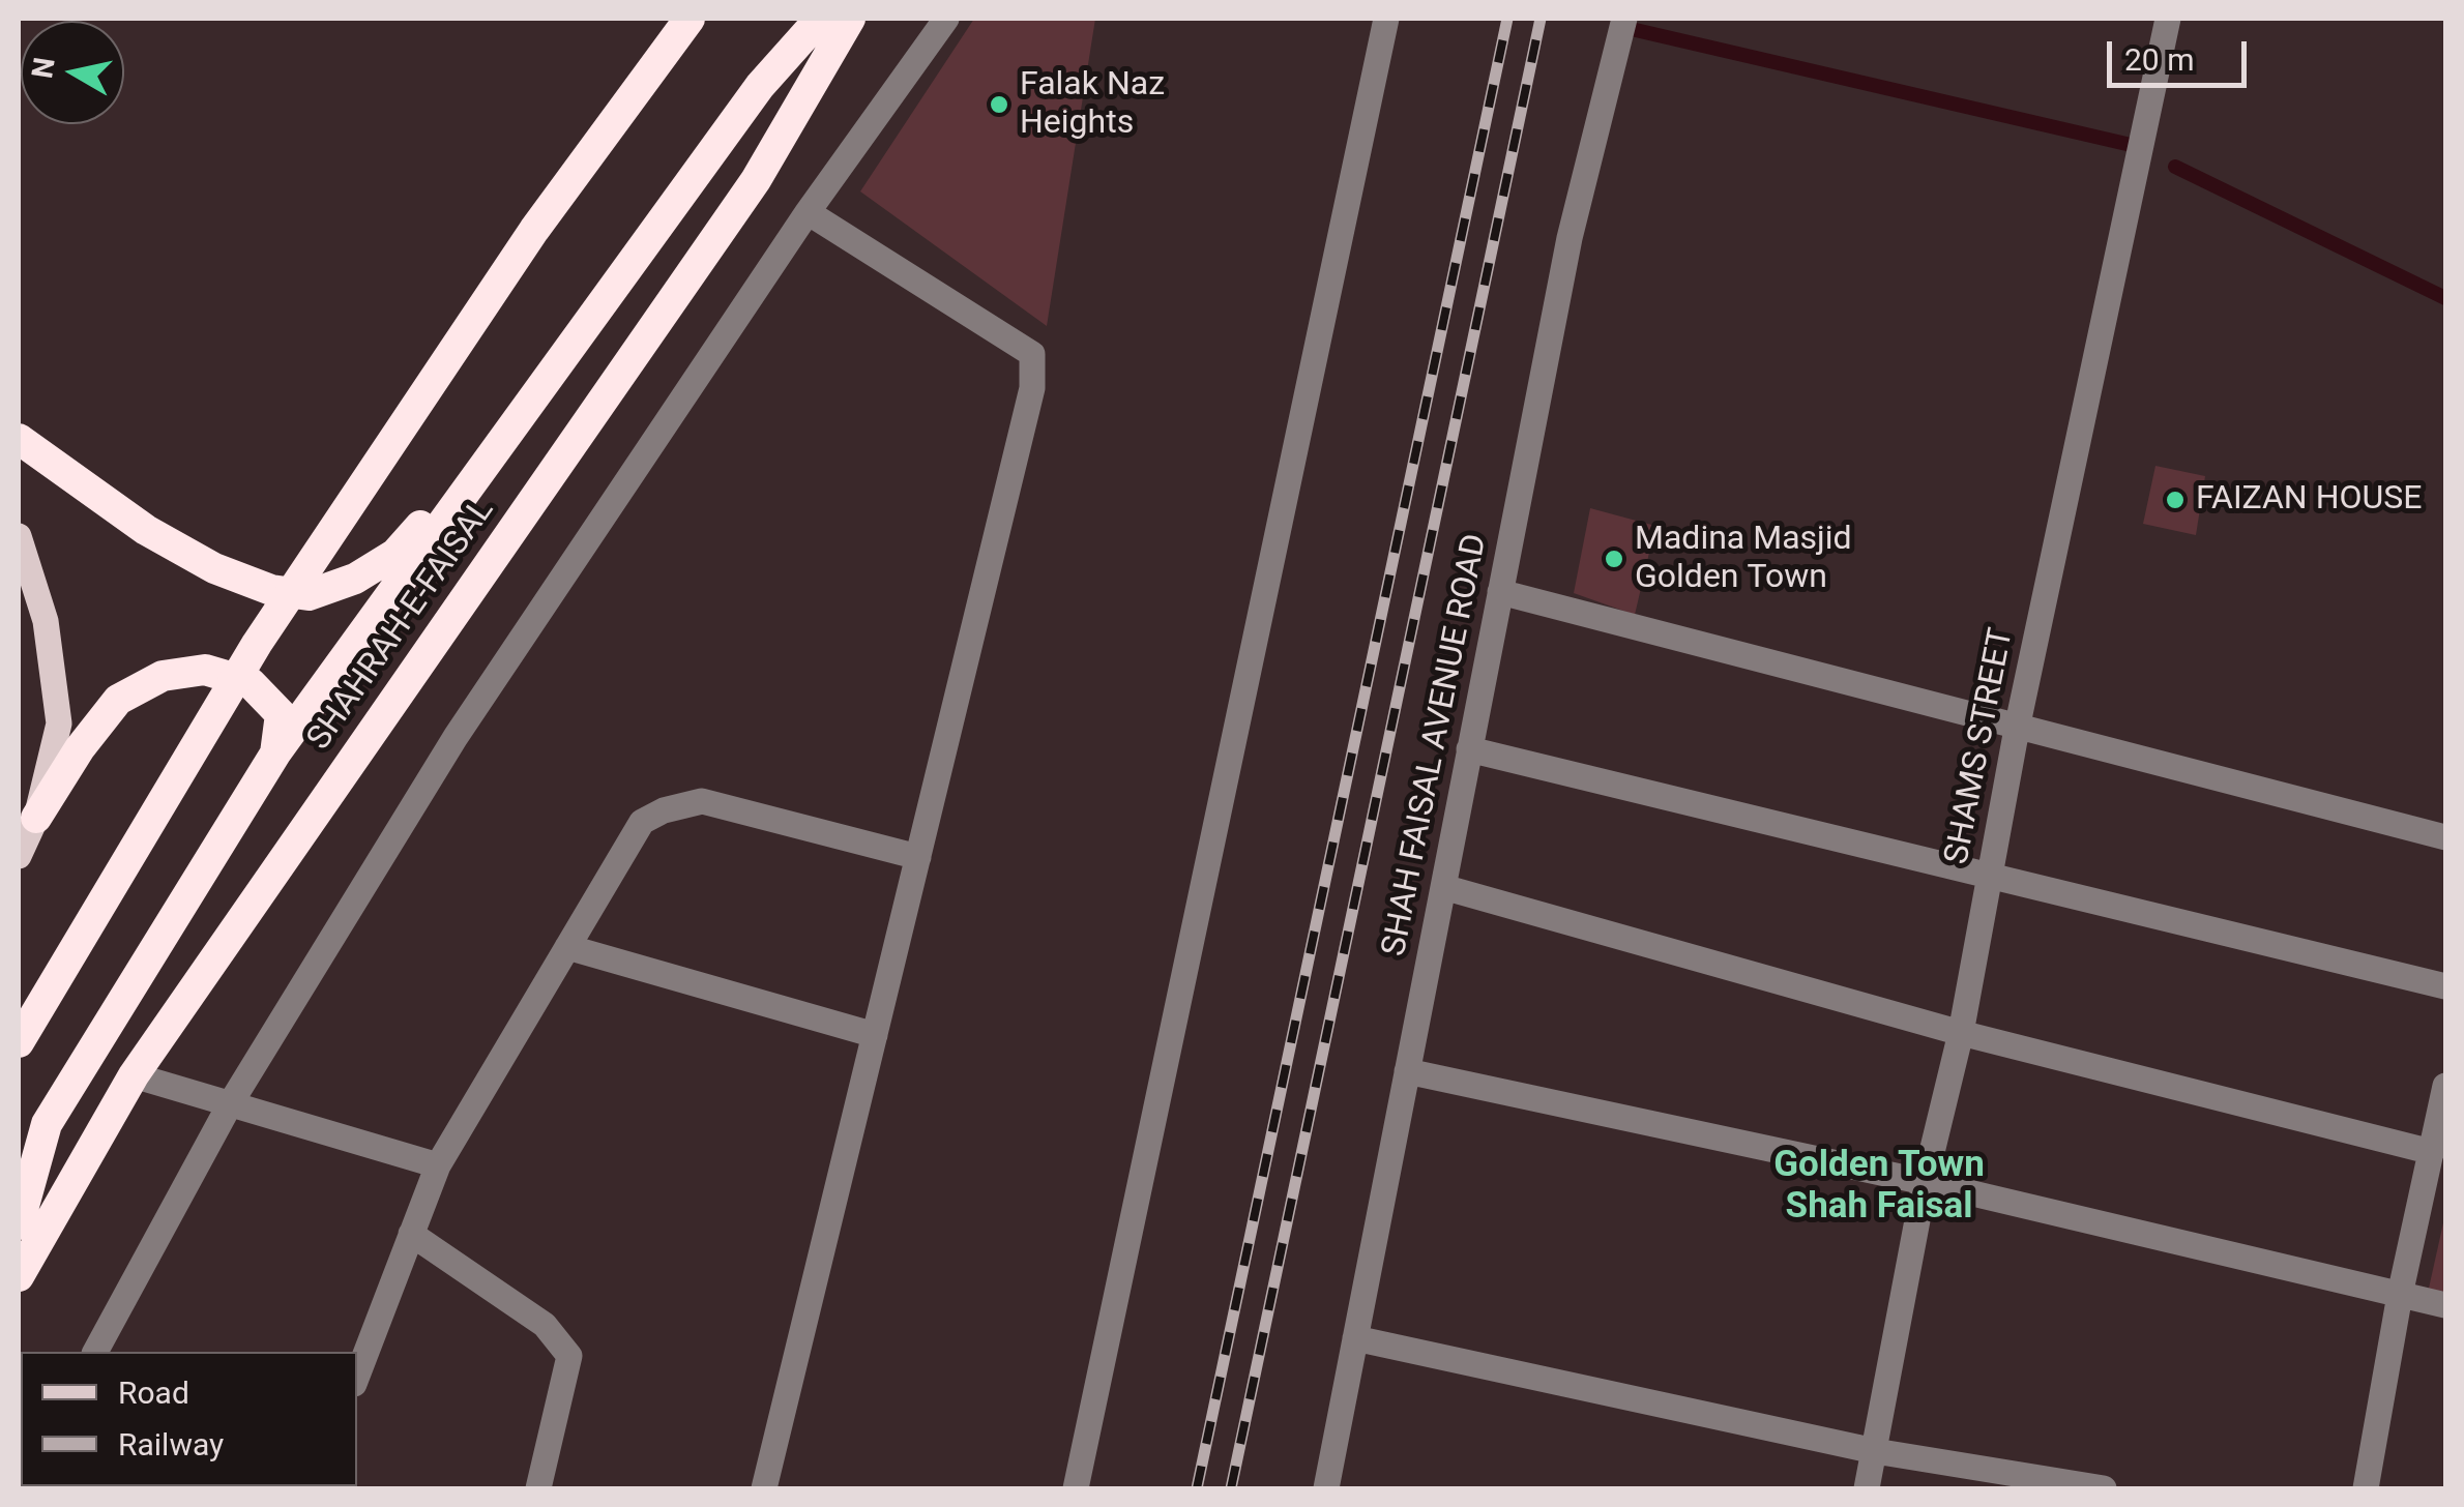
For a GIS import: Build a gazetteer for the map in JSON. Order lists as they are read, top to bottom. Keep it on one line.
{"streets":{"highway":["SHAHRAH-E-FAISAL"],"street":["SHAH FAISAL AVENUE ROAD","SHAMS STREET"]},"districts":["Golden Town Shah Faisal"],"places":["Falak Naz Heights","FAIZAN HOUSE","Madina Masjid Golden Town"],"legend":["Road","Railway"],"scale_bar":"20 m","north":"left"}
